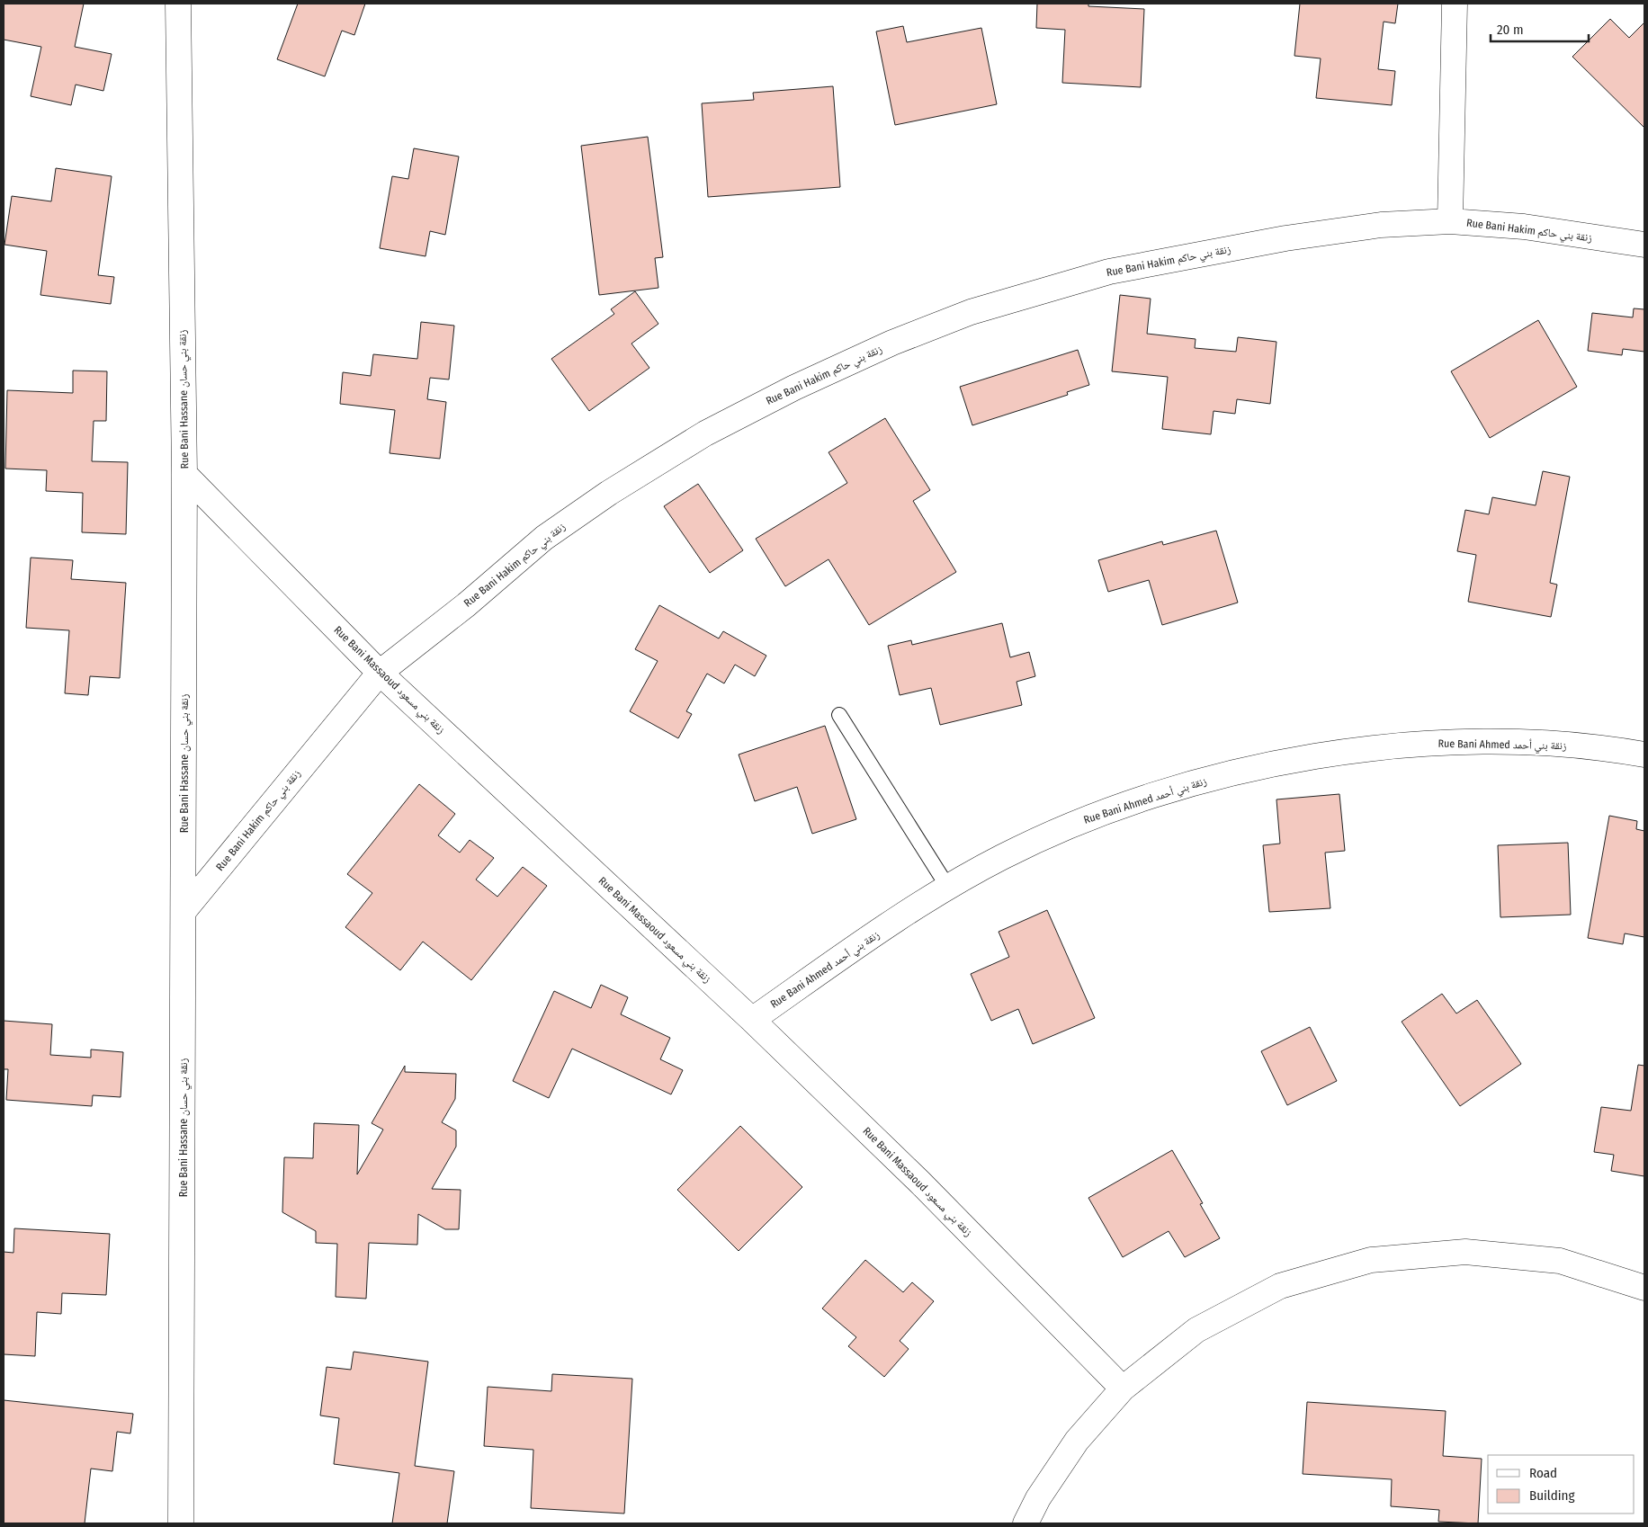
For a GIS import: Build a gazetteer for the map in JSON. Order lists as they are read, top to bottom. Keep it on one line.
{"streets":{"street":["Rue Bani Hakim زنقة بني حاكم","Rue Bani Hassane زنقة بني حسان","Rue Bani Massaoud زنقة بني مسعود","Rue Bani Ahmed زنقة بني أحمد"]},"crossings":[["Rue Bani Hakim زنقة بني حاكم","Rue Bani Hassane زنقة بني حسان"],["Rue Bani Hakim زنقة بني حاكم","Rue Bani Massaoud زنقة بني مسعود"],["Rue Bani Hassane زنقة بني حسان","Rue Bani Massaoud زنقة بني مسعود"],["Rue Bani Massaoud زنقة بني مسعود","Rue Bani Ahmed زنقة بني أحمد"]],"legend":["Road","Building"],"scale_bar":"20 m"}
